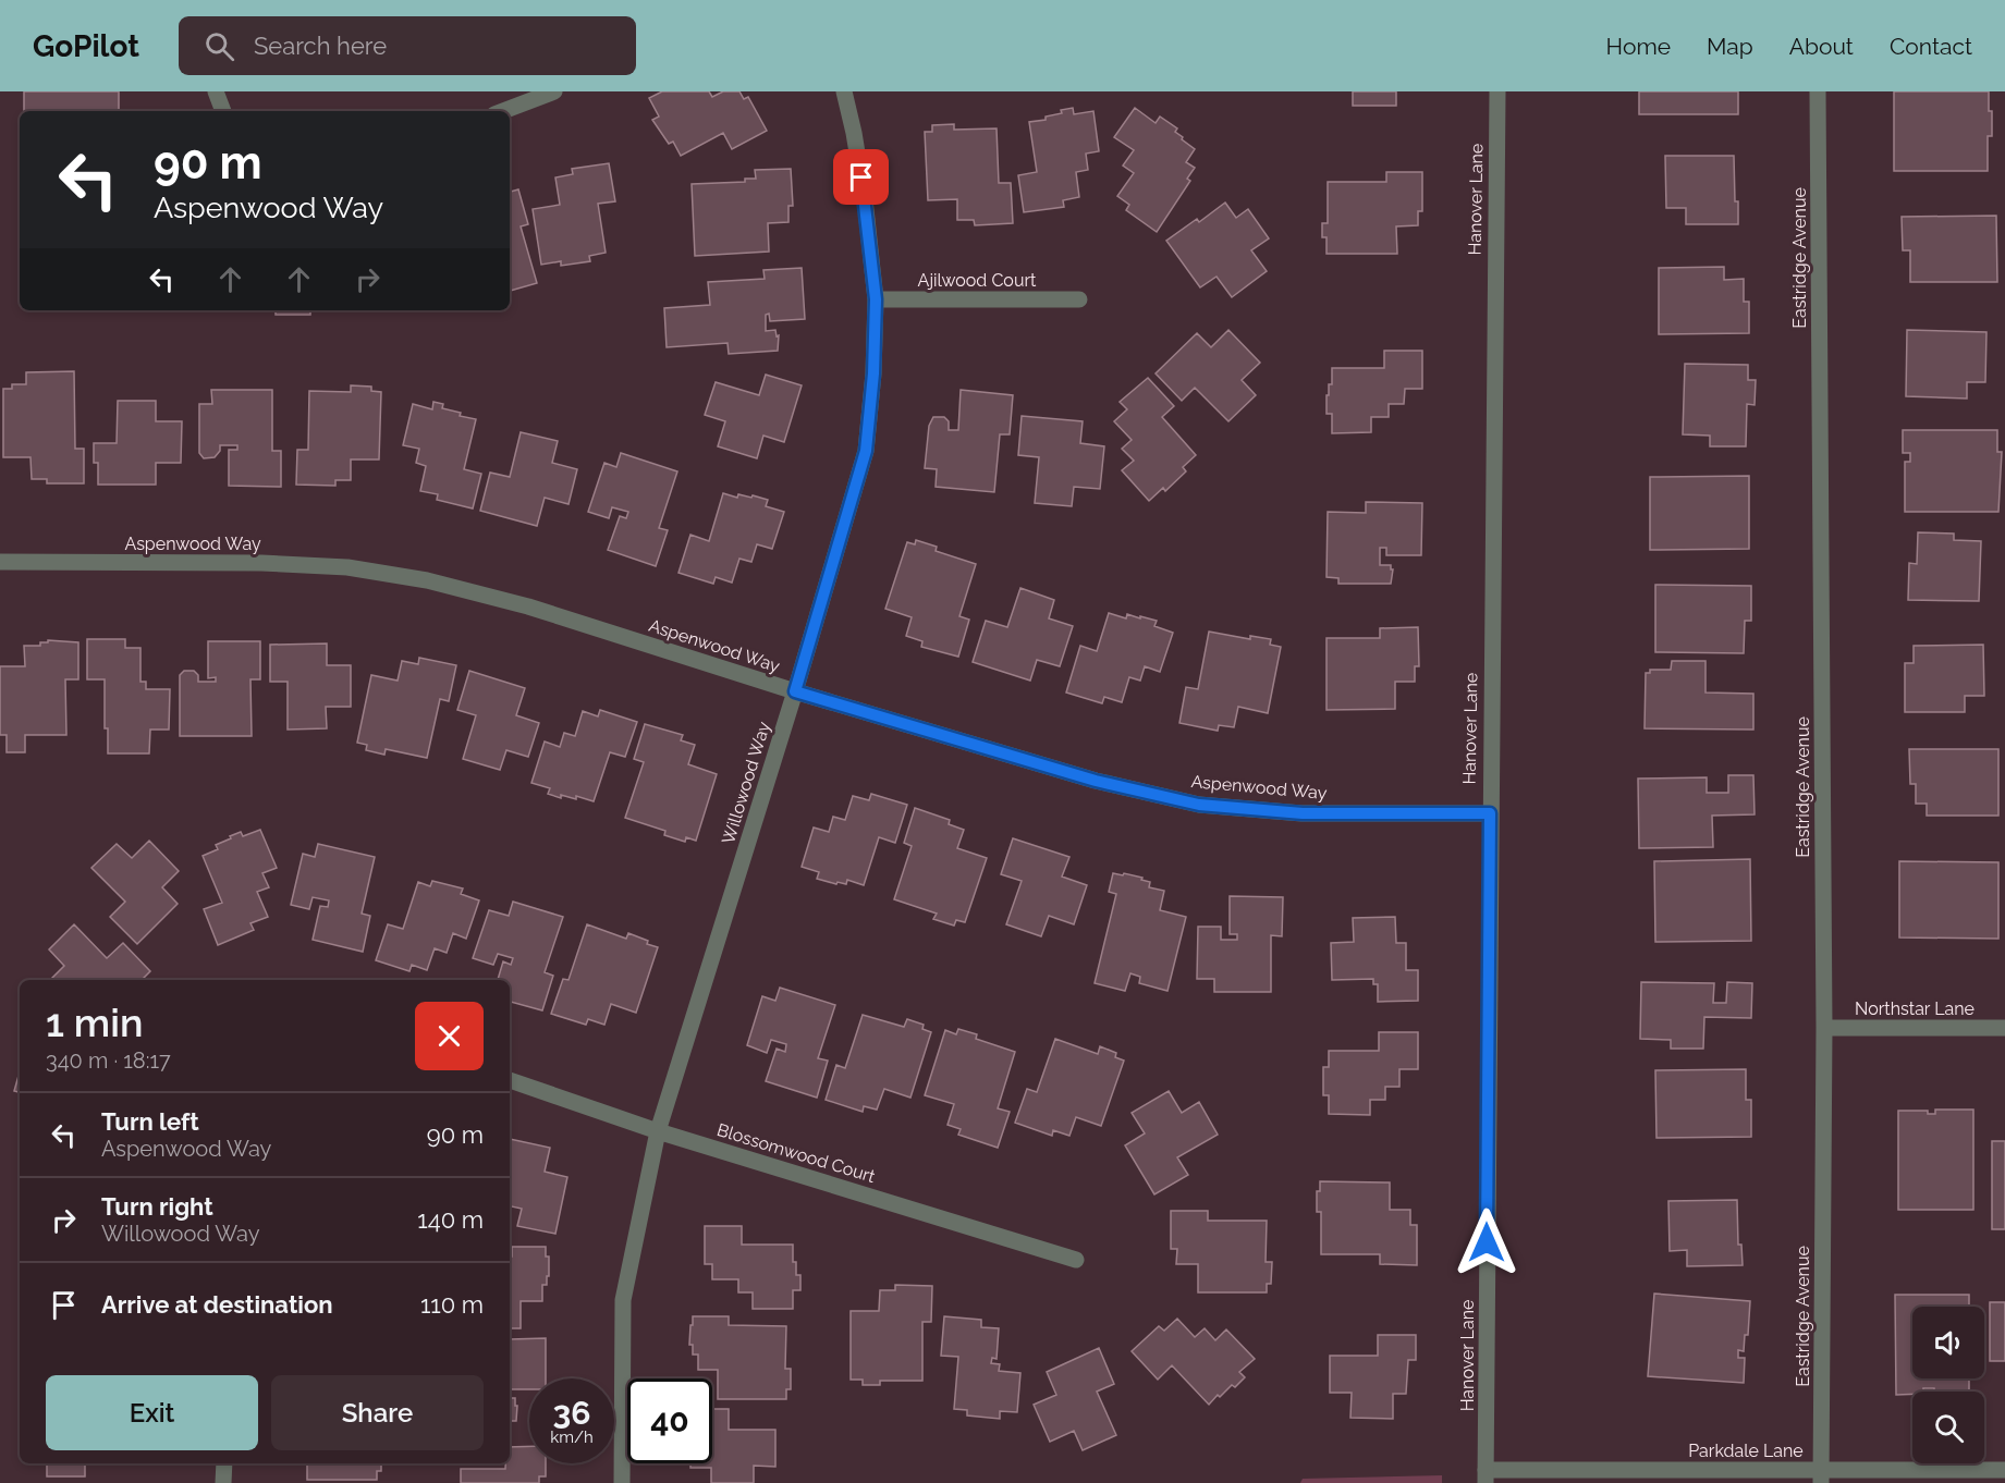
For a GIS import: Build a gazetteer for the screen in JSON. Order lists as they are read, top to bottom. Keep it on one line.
{"streets":{"street":["Hanover Lane","Eastridge Avenue","Ajilwood Court","Aspenwood Way","Willowood Way","Northstar Lane","Blossomwood Court","Parkdale Lane"]},"crossings":[["Hanover Lane","Aspenwood Way"],["Hanover Lane","Parkdale Lane"],["Eastridge Avenue","Northstar Lane"],["Eastridge Avenue","Parkdale Lane"],["Ajilwood Court","Willowood Way"],["Aspenwood Way","Willowood Way"],["Willowood Way","Blossomwood Court"]],"page":{"header":"GoPilot","search":"Search here","nav":["Home","Map","About","Contact"],"turn":["90 m","Aspenwood Way"],"heading":["1 min","340 m · 18:17"],"list":[{"name":"Turn left","note":"Aspenwood Way","value":"90 m"},{"name":"Turn right","note":"Willowood Way","value":"140 m"},{"name":"Arrive at destination","value":"110 m"}],"buttons":["Exit","Share"],"speed":"36 km/h","limit":"40"}}
